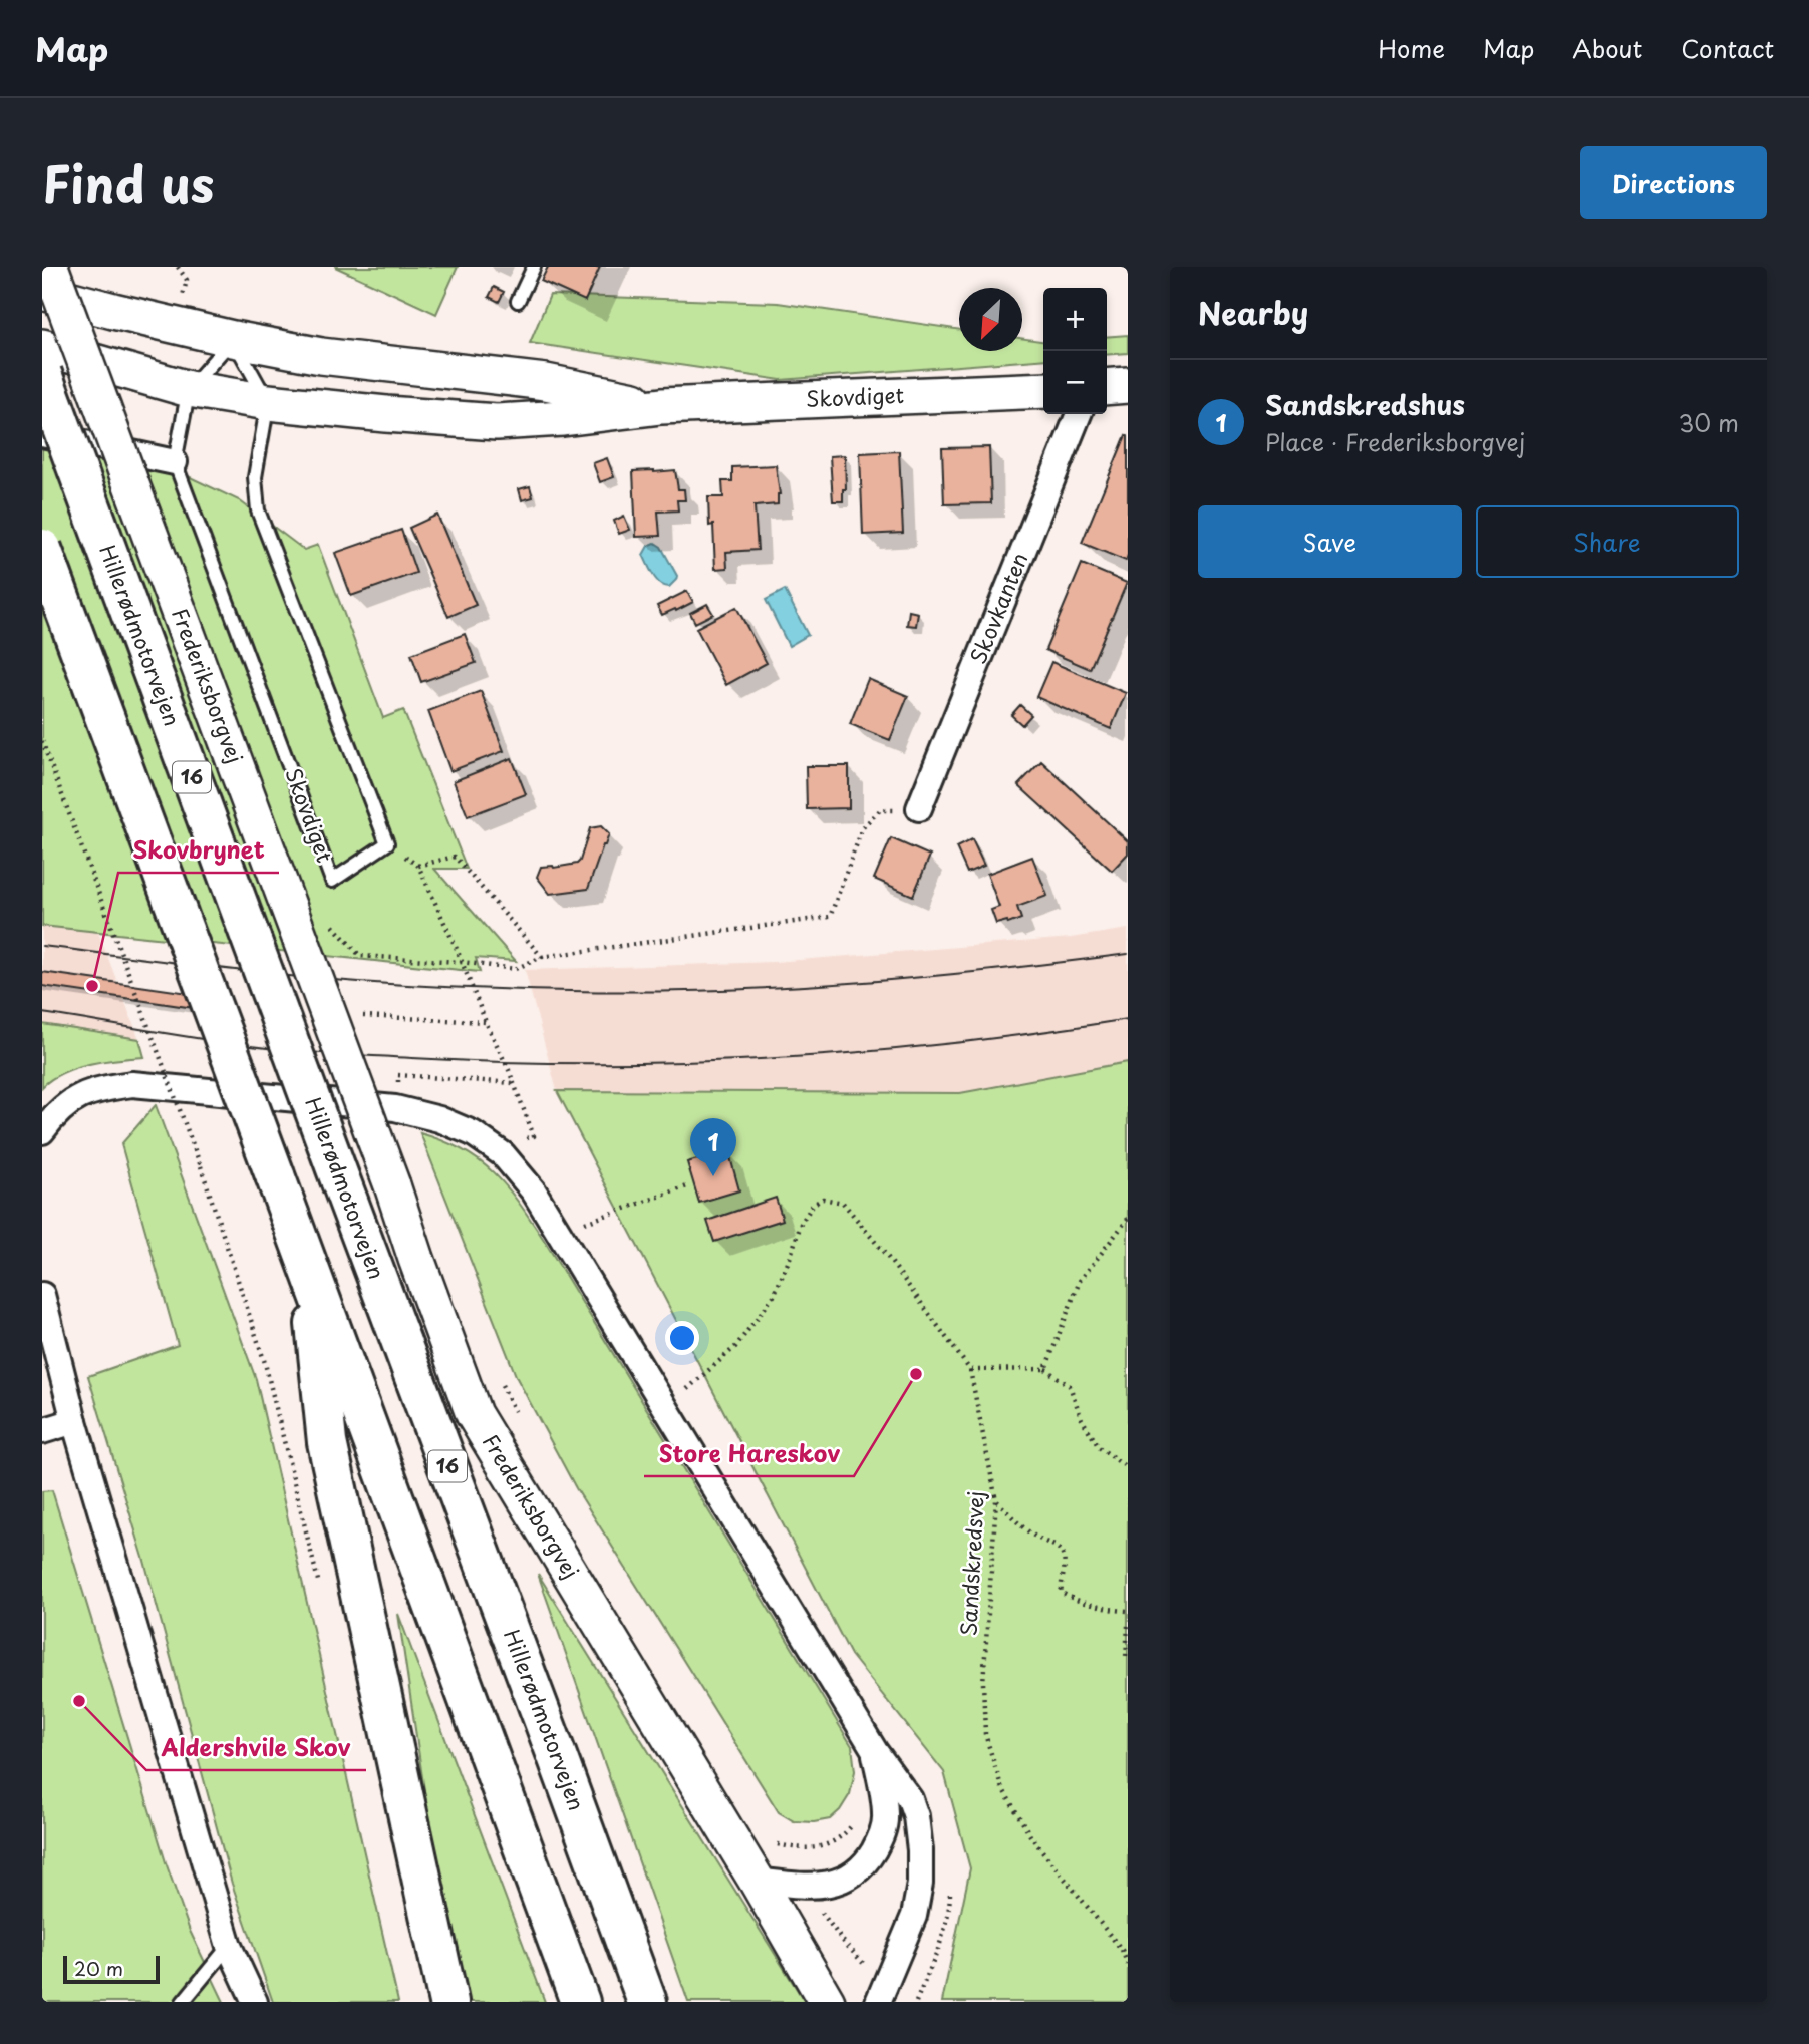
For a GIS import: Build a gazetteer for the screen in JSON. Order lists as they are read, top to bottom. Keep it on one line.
{"streets":{"highway":["Hillerødmotorvejen","16"],"street":["Skovdiget","Skovkanten","Frederiksborgvej"],"path":["Sandskredsvej"]},"places":["Skovbrynet","Store Hareskov","Aldershvile Skov"],"scale_bar":"20 m","north":"bottom left","page":{"header":"Map","nav":["Home","Map","About","Contact"],"title":"Find us","buttons":["Directions",["Save","Share"]],"heading":"Nearby","map_buttons":["+","−"],"list":[{"mark":"1","name":"Sandskredshus","note":"Place · Frederiksborgvej","value":"30 m"}],"pins":"1","scale":"20 m"}}
